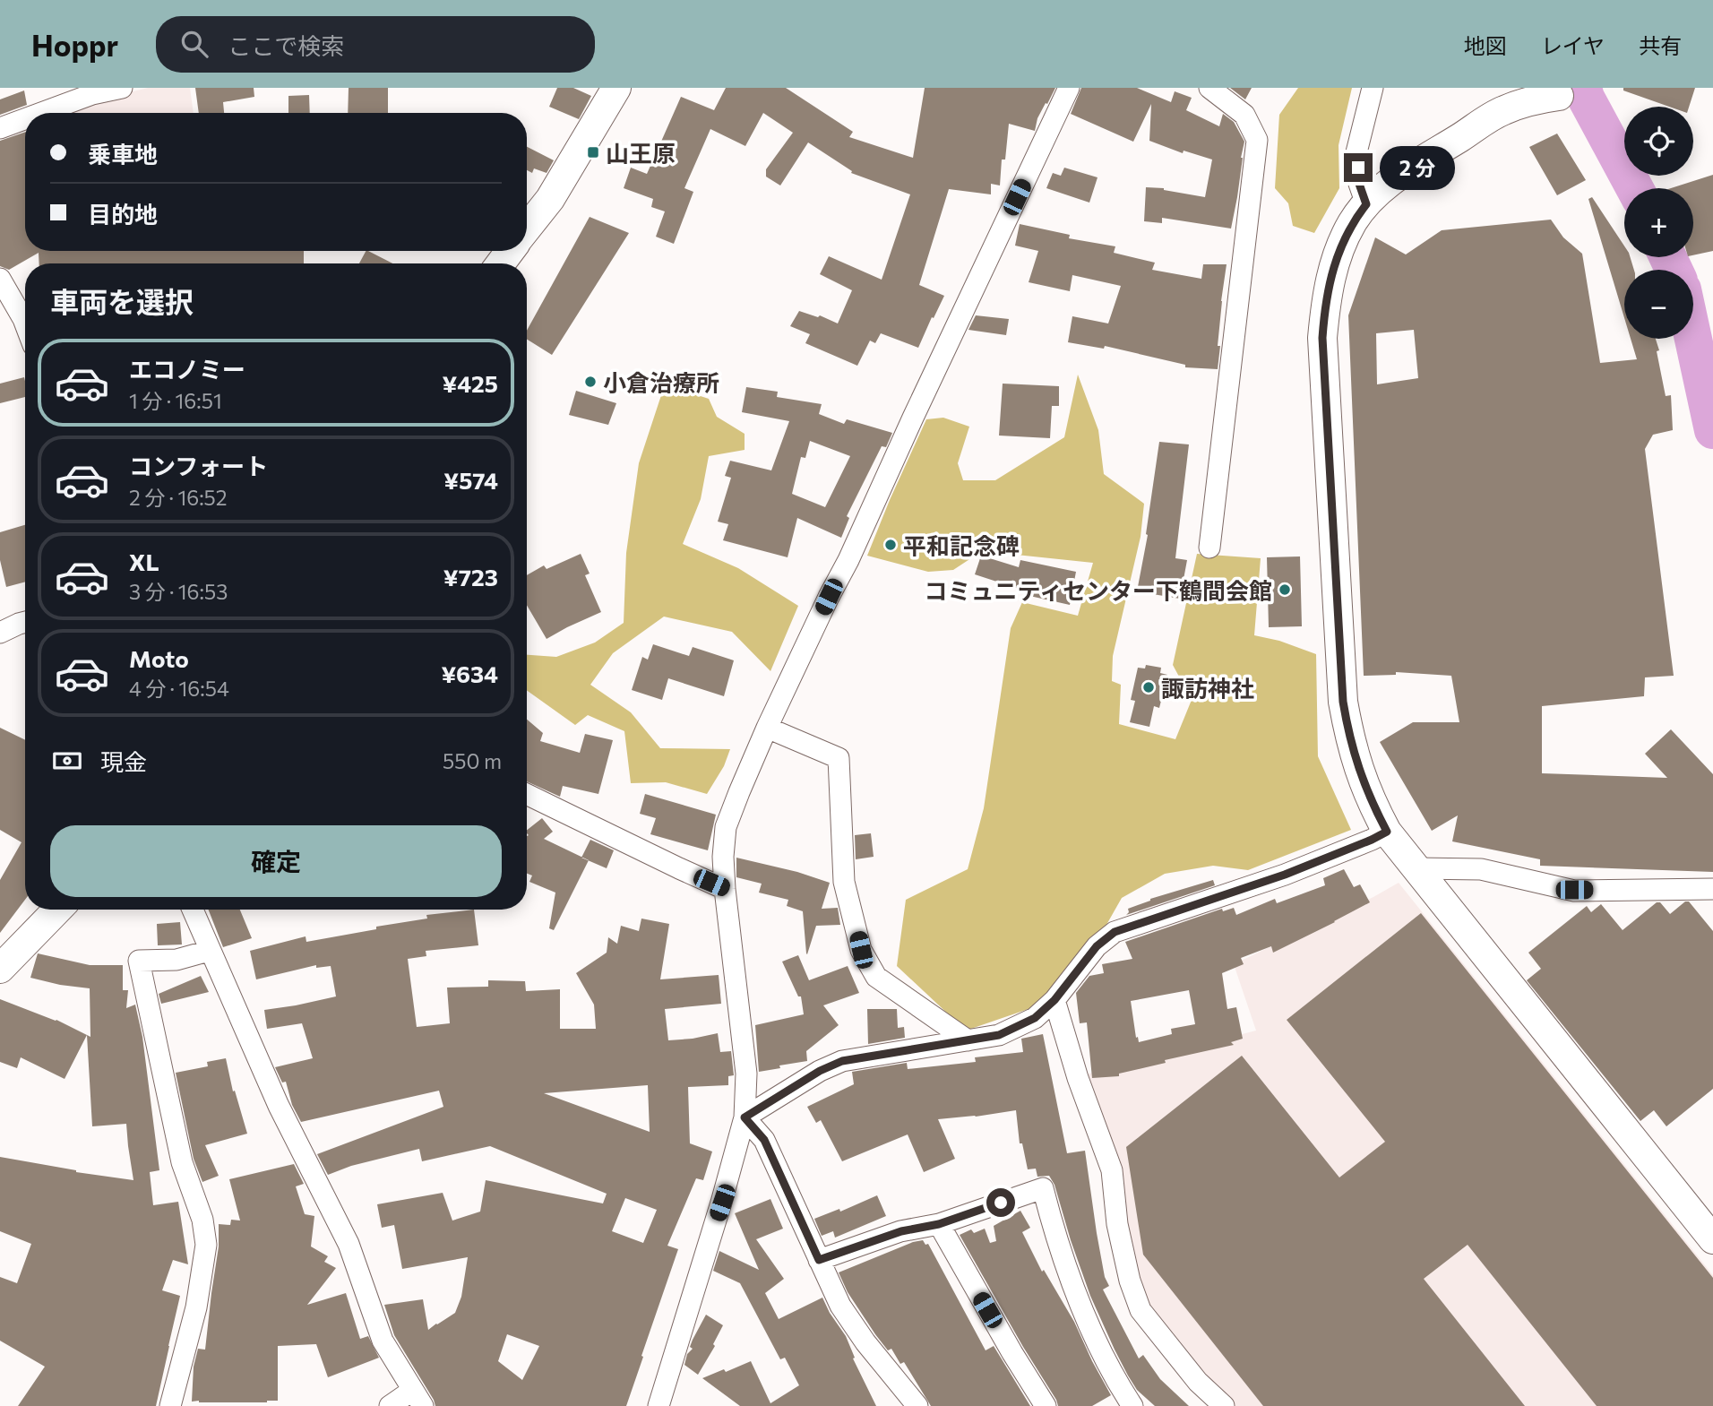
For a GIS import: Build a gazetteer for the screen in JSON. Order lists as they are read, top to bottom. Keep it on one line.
{"places":{"transit":["山王原"],"other":["小倉治療所","平和記念碑","コミュニティセンター下鶴間会館","諏訪神社"]},"page":{"header":"Hoppr","search":"ここで検索","nav":["地図","レイヤ","共有"],"map_buttons":["+","−"],"banner":["乗車地","目的地"],"bubble":"2 分","heading":"車両を選択","list":[{"name":"エコノミー","note":"1 分 · 16:51","value":"¥425"},{"name":"コンフォート","note":"2 分 · 16:52","value":"¥574"},{"name":"XL","note":"3 分 · 16:53","value":"¥723"},{"name":"Moto","note":"4 分 · 16:54","value":"¥634"}],"pay":["現金","550 m"],"buttons":"確定"}}
